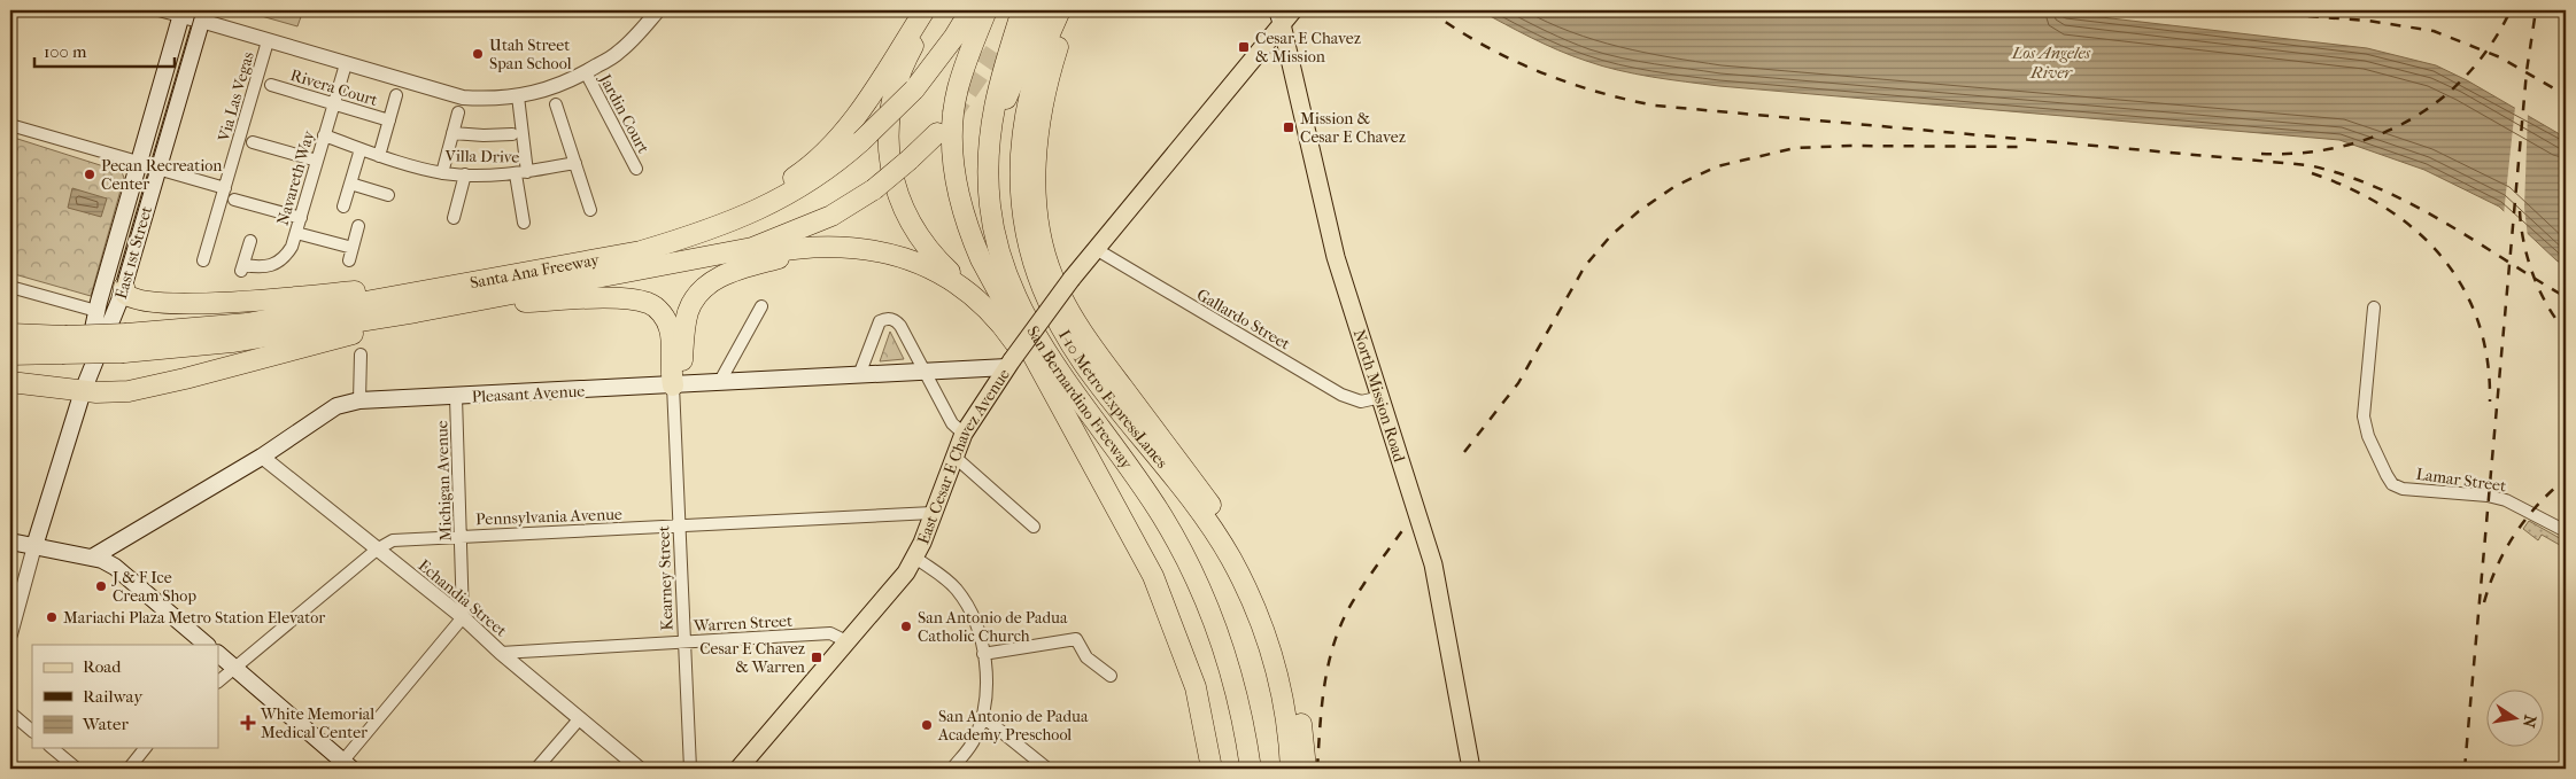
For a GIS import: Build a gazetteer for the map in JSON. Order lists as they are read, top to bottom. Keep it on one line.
{"streets":{"highway":["Santa Ana Freeway","San Bernardino Freeway","I-10 Metro ExpressLanes"],"main road":["East 1st Street","Pleasant Avenue","North Mission Road","East Cesar E Chavez Avenue"],"street":["Rivera Court","Via Las Vegas","Jardin Court","Villa Drive","Navareth Way","Gallardo Street","Lamar Street","Michigan Avenue","Pennsylvania Avenue","Kearney Street","Echandia Street","Warren Street"]},"crossings":[["Rivera Court","Navareth Way"],["Villa Drive","Navareth Way"],["Gallardo Street","North Mission Road"],["Gallardo Street","East Cesar E Chavez Avenue"],["Pleasant Avenue","East Cesar E Chavez Avenue"],["Pleasant Avenue","Michigan Avenue"],["Pleasant Avenue","Kearney Street"],["Pleasant Avenue","Echandia Street"],["North Mission Road","East Cesar E Chavez Avenue"],["East Cesar E Chavez Avenue","Pennsylvania Avenue"],["East Cesar E Chavez Avenue","Warren Street"],["Michigan Avenue","Pennsylvania Avenue"],["Michigan Avenue","Echandia Street"],["Pennsylvania Avenue","Kearney Street"],["Pennsylvania Avenue","Echandia Street"],["Kearney Street","Warren Street"],["Echandia Street","Warren Street"]],"water":["Los Angeles River"],"places":{"transit":["Cesar E Chavez & Mission","Mission & Cesar E Chavez","Cesar E Chavez & Warren"],"other":["Utah Street Span School","Pecan Recreation Center","J & F Ice Cream Shop","Mariachi Plaza Metro Station Elevator","San Antonio de Padua Catholic Church","San Antonio de Padua Academy Preschool"],"health":["White Memorial Medical Center"]},"legend":["Road","Railway","Water"],"scale_bar":"100 m","north":"right"}
